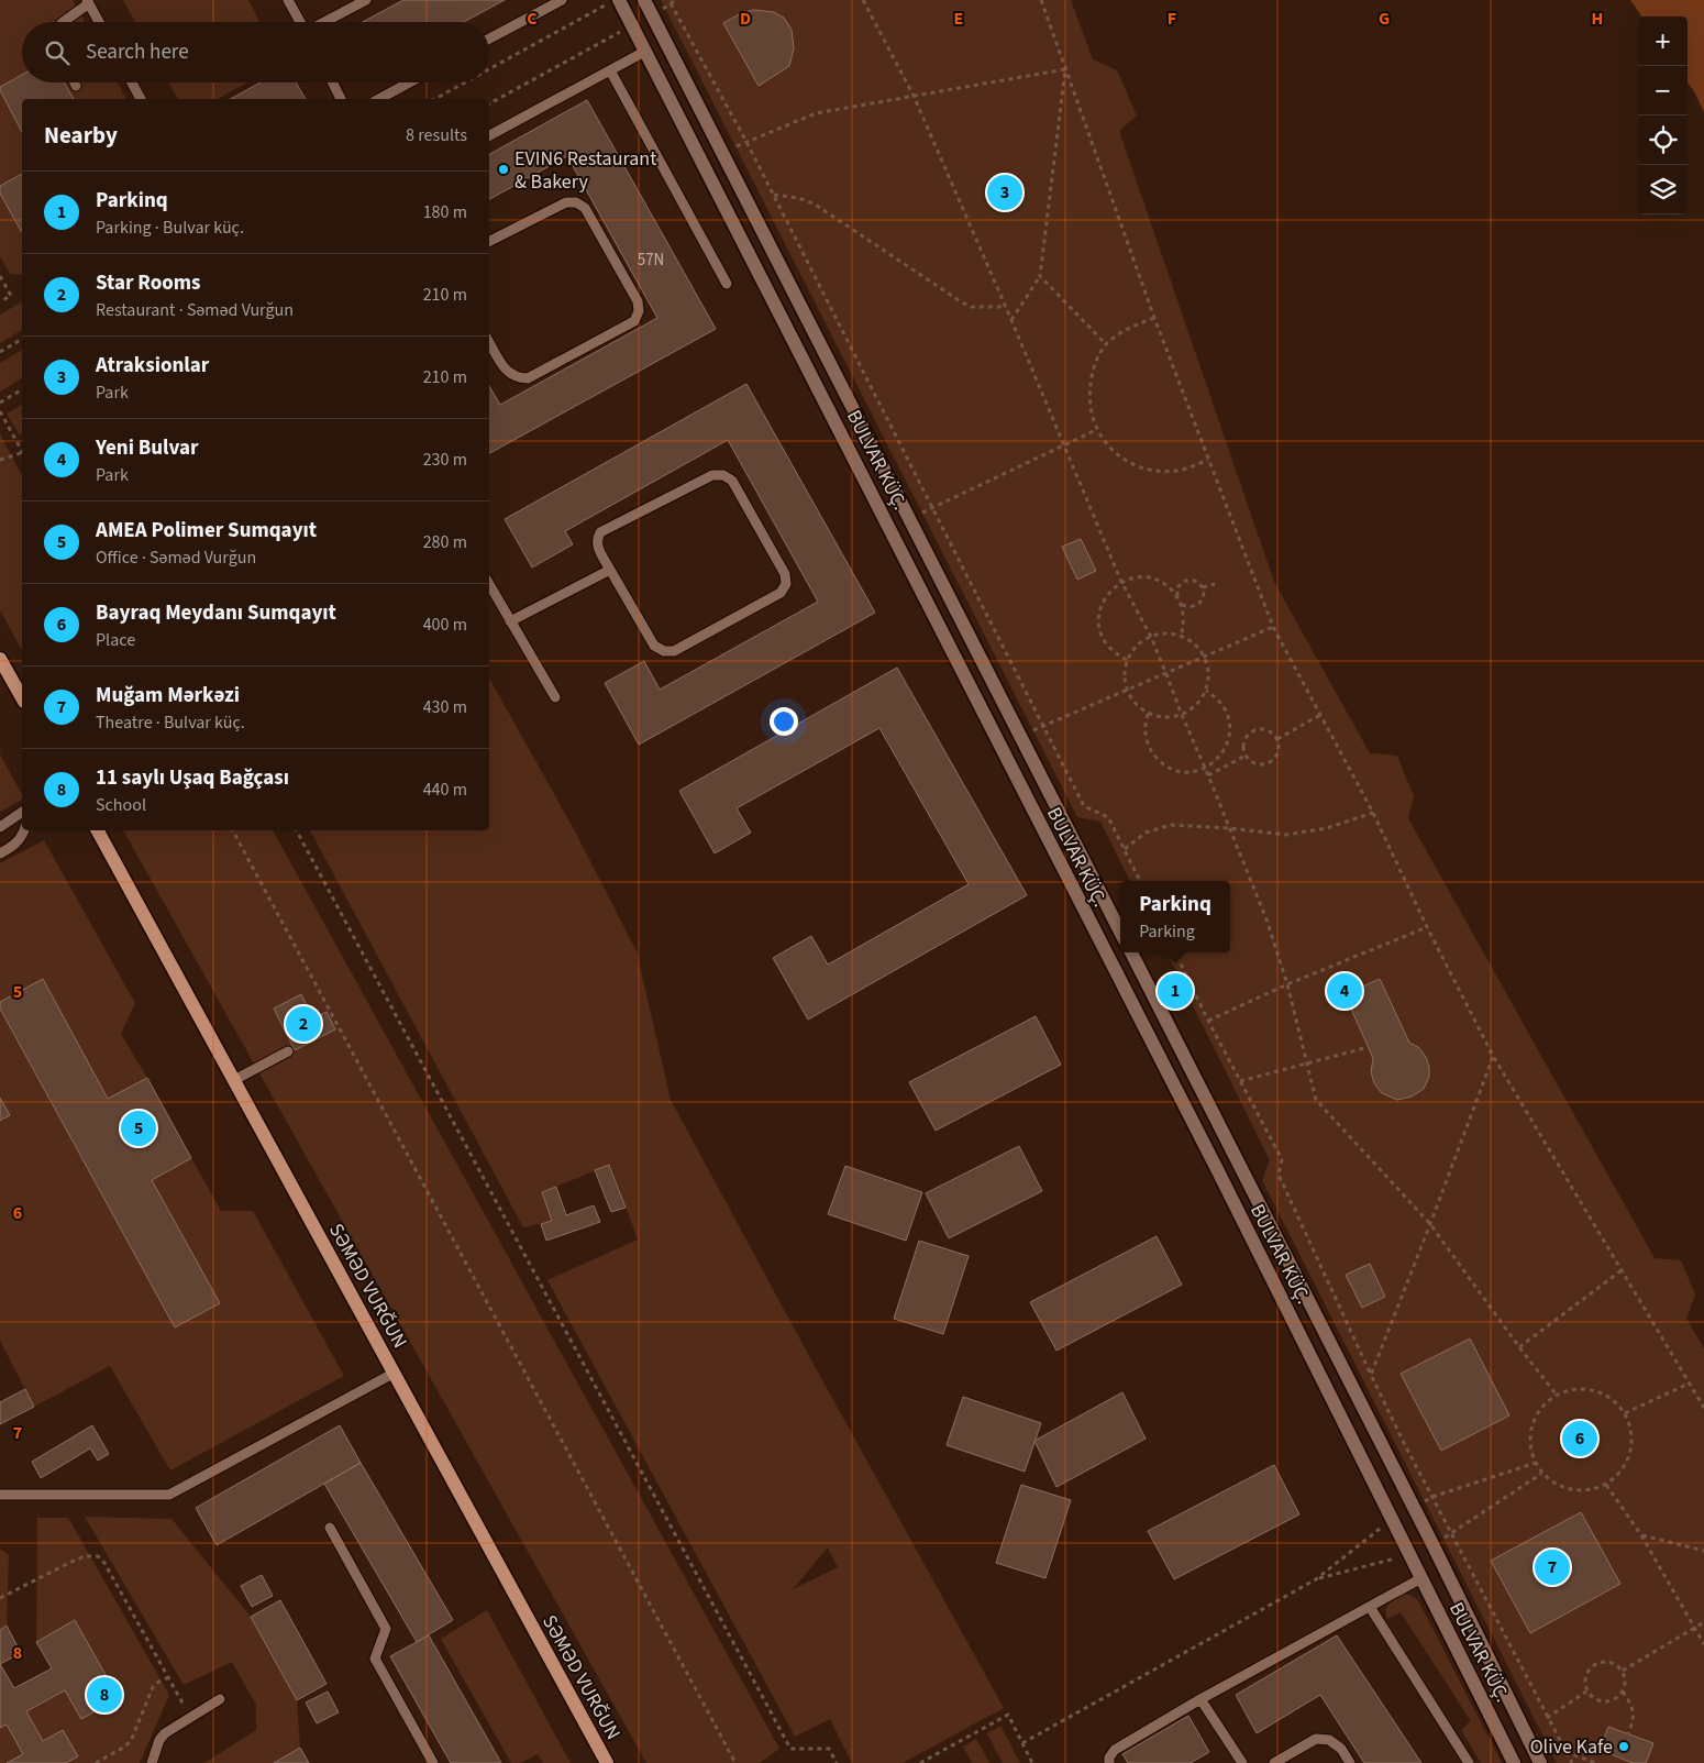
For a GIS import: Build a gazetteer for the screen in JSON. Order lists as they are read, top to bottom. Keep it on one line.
{"streets":{"main road":["SƏMƏD VURĞUN"],"street":["BULVAR KÜÇ."]},"places":["EVIN6 Restaurant & Bakery","Olive Kafe"],"house_numbers":["57N"],"page":{"map_buttons":["+","−"],"search":"Search here","heading":["Nearby","8 results"],"list":[{"mark":"1","name":"Parkinq","note":"Parking · Bulvar küç.","value":"180 m"},{"mark":"2","name":"Star Rooms","note":"Restaurant · Səməd Vurğun","value":"210 m"},{"mark":"3","name":"Atraksionlar","note":"Park","value":"210 m"},{"mark":"4","name":"Yeni Bulvar","note":"Park","value":"230 m"},{"mark":"5","name":"AMEA Polimer Sumqayıt","note":"Office · Səməd Vurğun","value":"280 m"},{"mark":"6","name":"Bayraq Meydanı Sumqayıt","note":"Place","value":"400 m"},{"mark":"7","name":"Muğam Mərkəzi","note":"Theatre · Bulvar küç.","value":"430 m"},{"mark":"8","name":"11 saylı Uşaq Bağçası","note":"School","value":"440 m"}],"pins":["3","1","4","2","5","6","7","8"],"popup":["Parkinq","Parking"]},"grid":{"columns":["C","D","E","F","G","H"],"rows":["5","6","7","8"]}}
